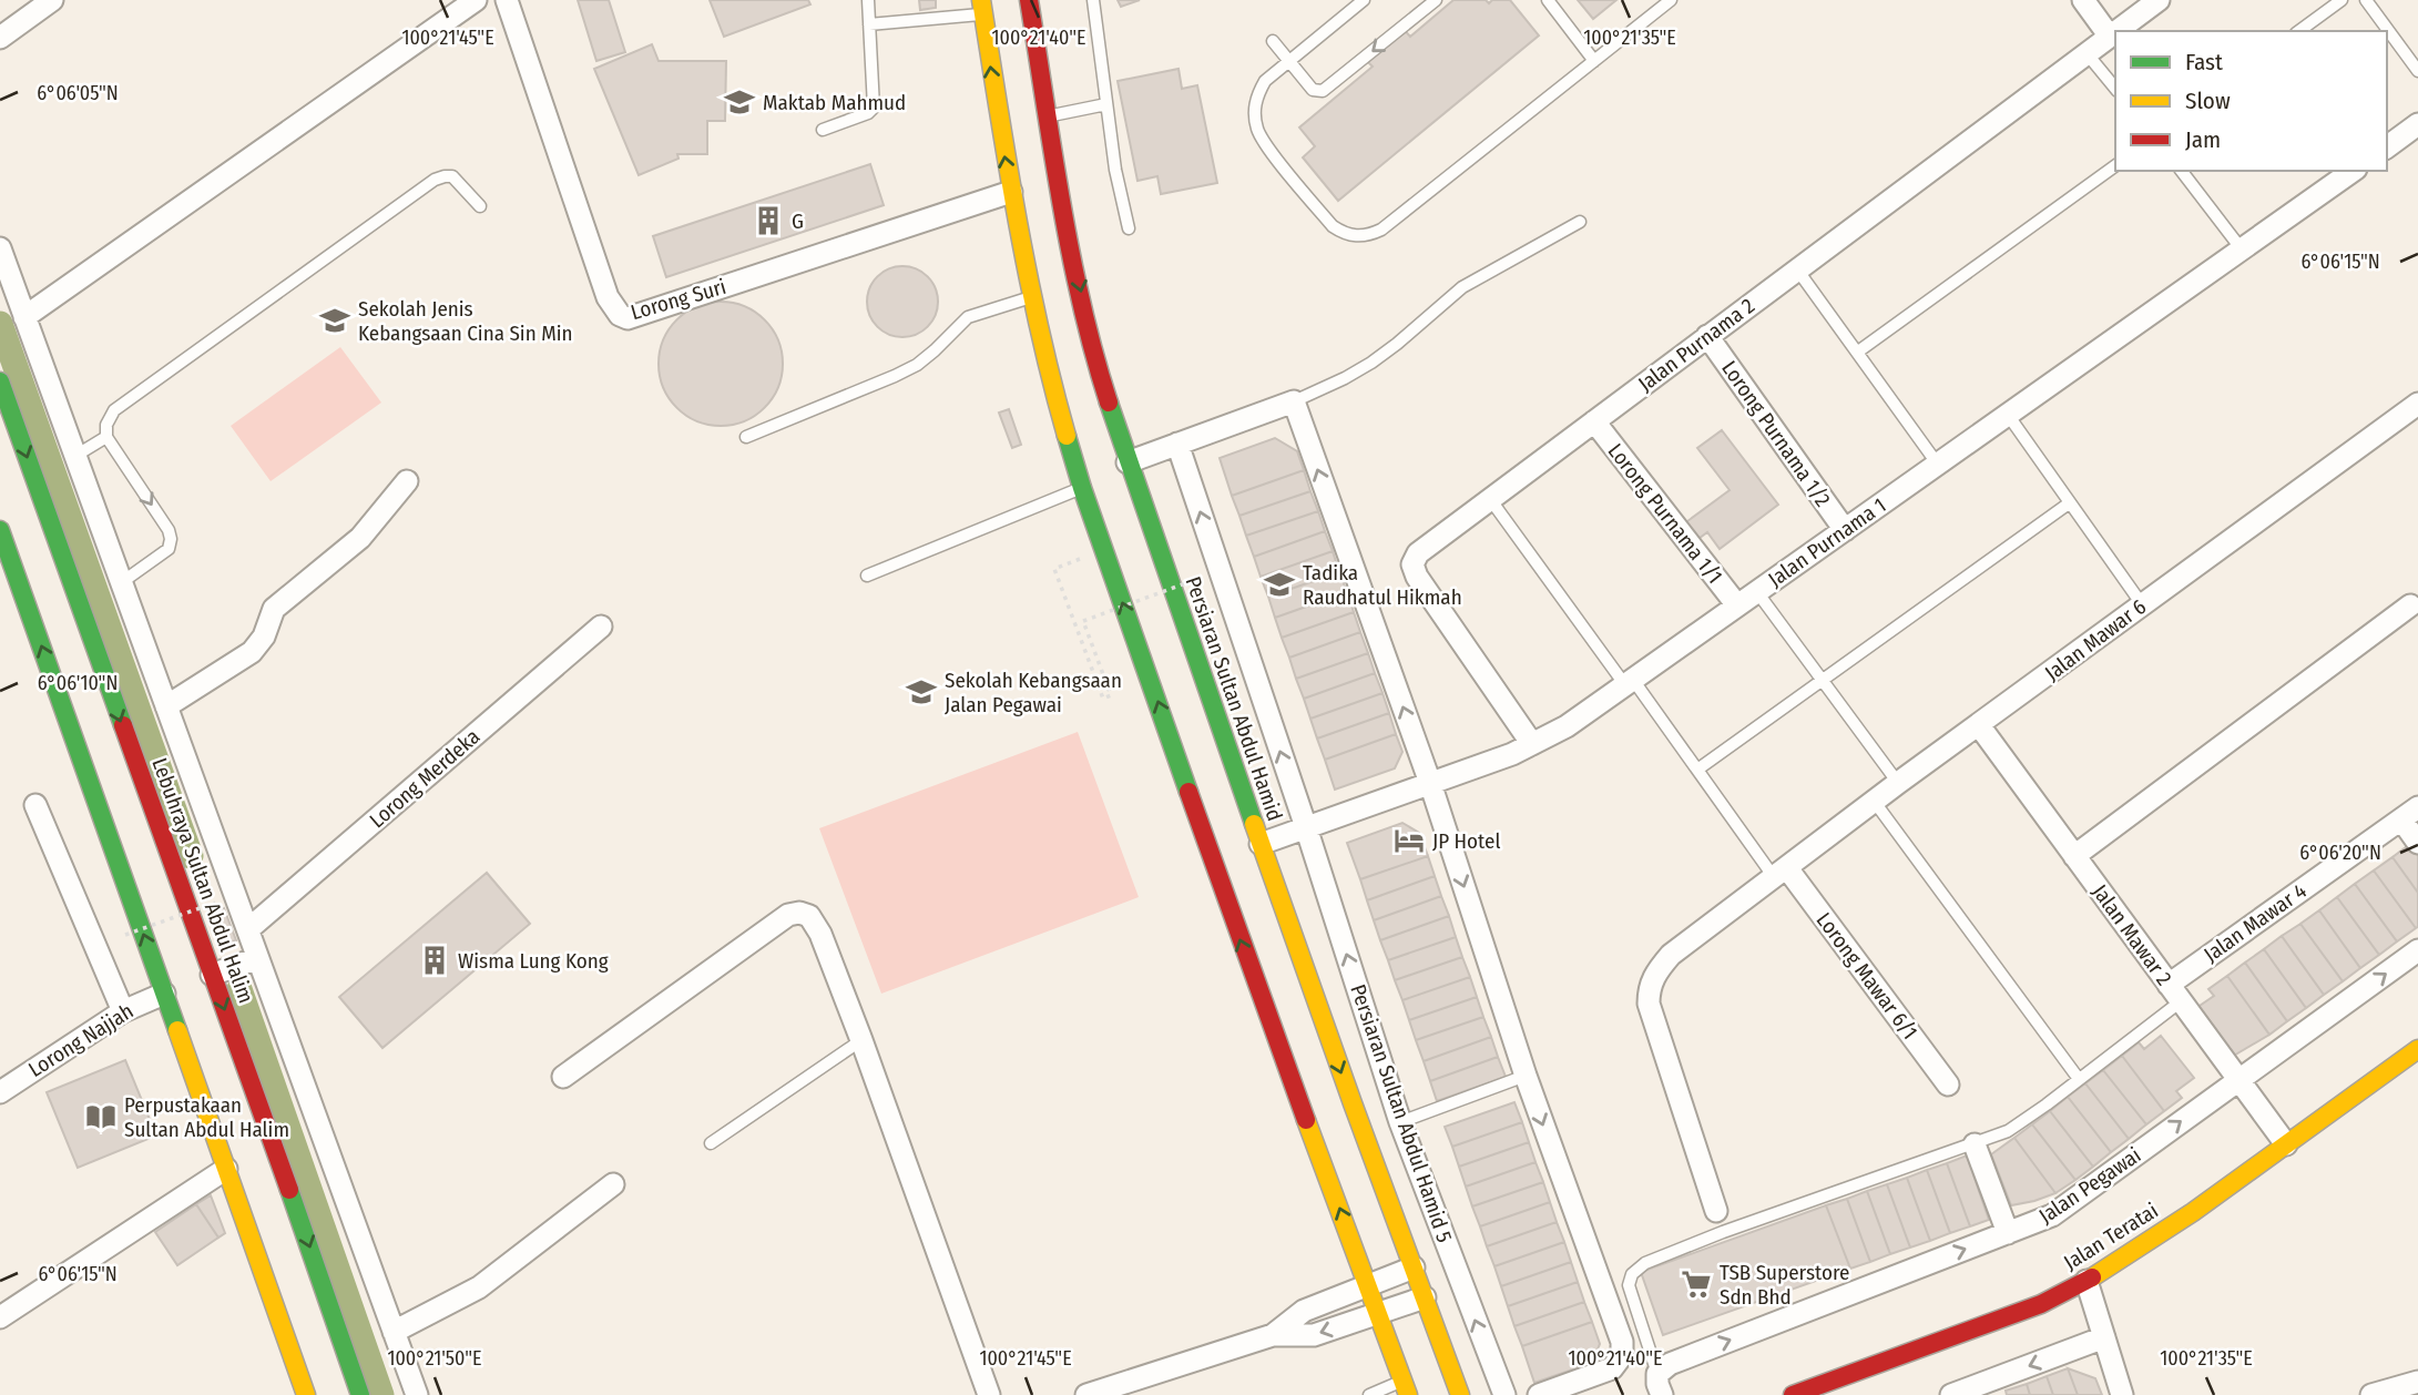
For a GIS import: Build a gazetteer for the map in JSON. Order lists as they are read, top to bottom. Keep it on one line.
{"streets":{"main road":["Persiaran Sultan Abdul Hamid","Lebuhraya Sultan Abdul Halim","Jalan Teratai"],"street":["Lorong Suri","Jalan Purnama 2","Lorong Purnama 1/2","Lorong Purnama 1/1","Jalan Purnama 1","Jalan Mawar 6","Lorong Merdeka","Jalan Mawar 4","Jalan Mawar 2","Lorong Mawar 6/1","Lorong Najjah","Persiaran Sultan Abdul Hamid 5","Jalan Pegawai"]},"crossings":[["Jalan Purnama 2","Lorong Purnama 1/2"],["Jalan Purnama 2","Lorong Purnama 1/1"],["Jalan Purnama 2","Jalan Purnama 1"],["Lorong Purnama 1/2","Jalan Purnama 1"],["Lorong Purnama 1/1","Jalan Purnama 1"],["Jalan Purnama 1","Persiaran Sultan Abdul Hamid"],["Jalan Purnama 1","Persiaran Sultan Abdul Hamid 5"],["Jalan Mawar 6","Jalan Mawar 2"],["Jalan Mawar 6","Lorong Mawar 6/1"],["Jalan Mawar 4","Jalan Mawar 2"],["Jalan Mawar 2","Jalan Pegawai"],["Jalan Mawar 2","Jalan Teratai"]],"one_way":["Jalan Pegawai"],"places":{"school or university":["Maktab Mahmud","Sekolah Jenis Kebangsaan Cina Sin Min","Tadika Raudhatul Hikmah","Sekolah Kebangsaan Jalan Pegawai"],"building":["G","Wisma Lung Kong"],"hotel":["JP Hotel"],"library":["Perpustakaan Sultan Abdul Halim"],"supermarket":["TSB Superstore Sdn Bhd"]},"legend":["Fast","Slow","Jam"],"coordinates":["100°21'45\"E","100°21'40\"E","100°21'35\"E","6°06'05\"N","6°06'15\"N","6°06'10\"N","6°06'20\"N","100°21'50\"E"]}
